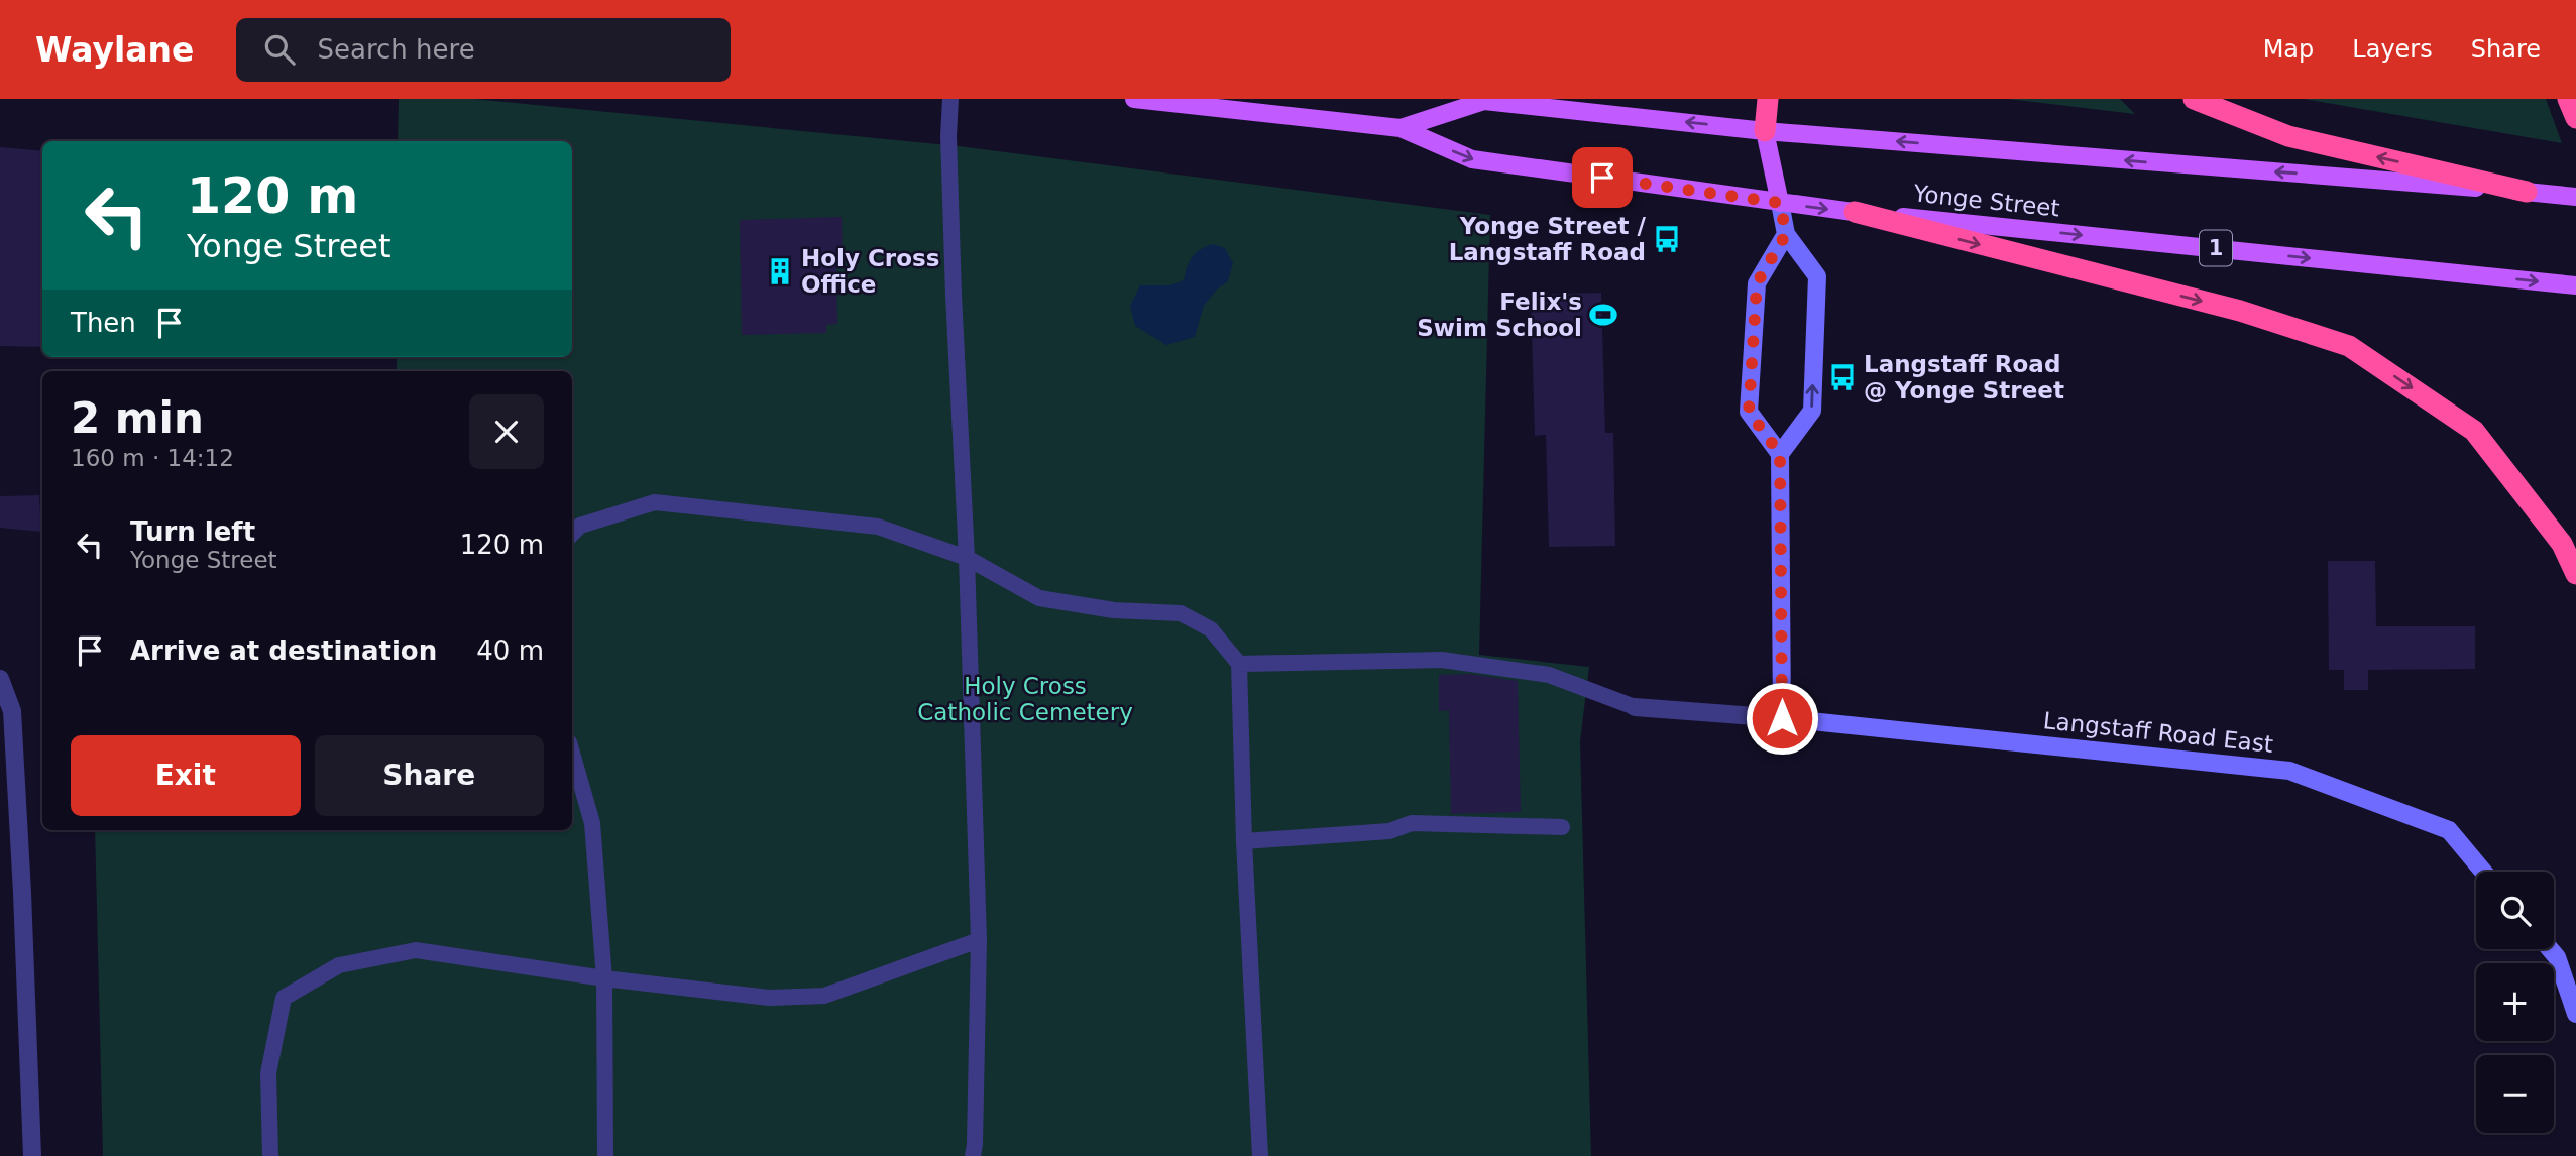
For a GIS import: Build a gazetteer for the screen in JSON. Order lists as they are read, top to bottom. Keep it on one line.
{"streets":{"main road":["Yonge Street","1"],"street":["Langstaff Road East"]},"parks":["Holy Cross Catholic Cemetery"],"places":{"bus stop":["Yonge Street / Langstaff Road","Langstaff Road @ Yonge Street"],"building":["Holy Cross Office"],"sports":["Felix's Swim School"]},"page":{"header":"Waylane","search":"Search here","nav":["Map","Layers","Share"],"turn":["120 m","Yonge Street"],"then":"Then","heading":["2 min","160 m · 14:12"],"list":[{"name":"Turn left","note":"Yonge Street","value":"120 m"},{"name":"Arrive at destination","value":"40 m"}],"buttons":["Exit","Share"],"map_buttons":["+","−"]}}
